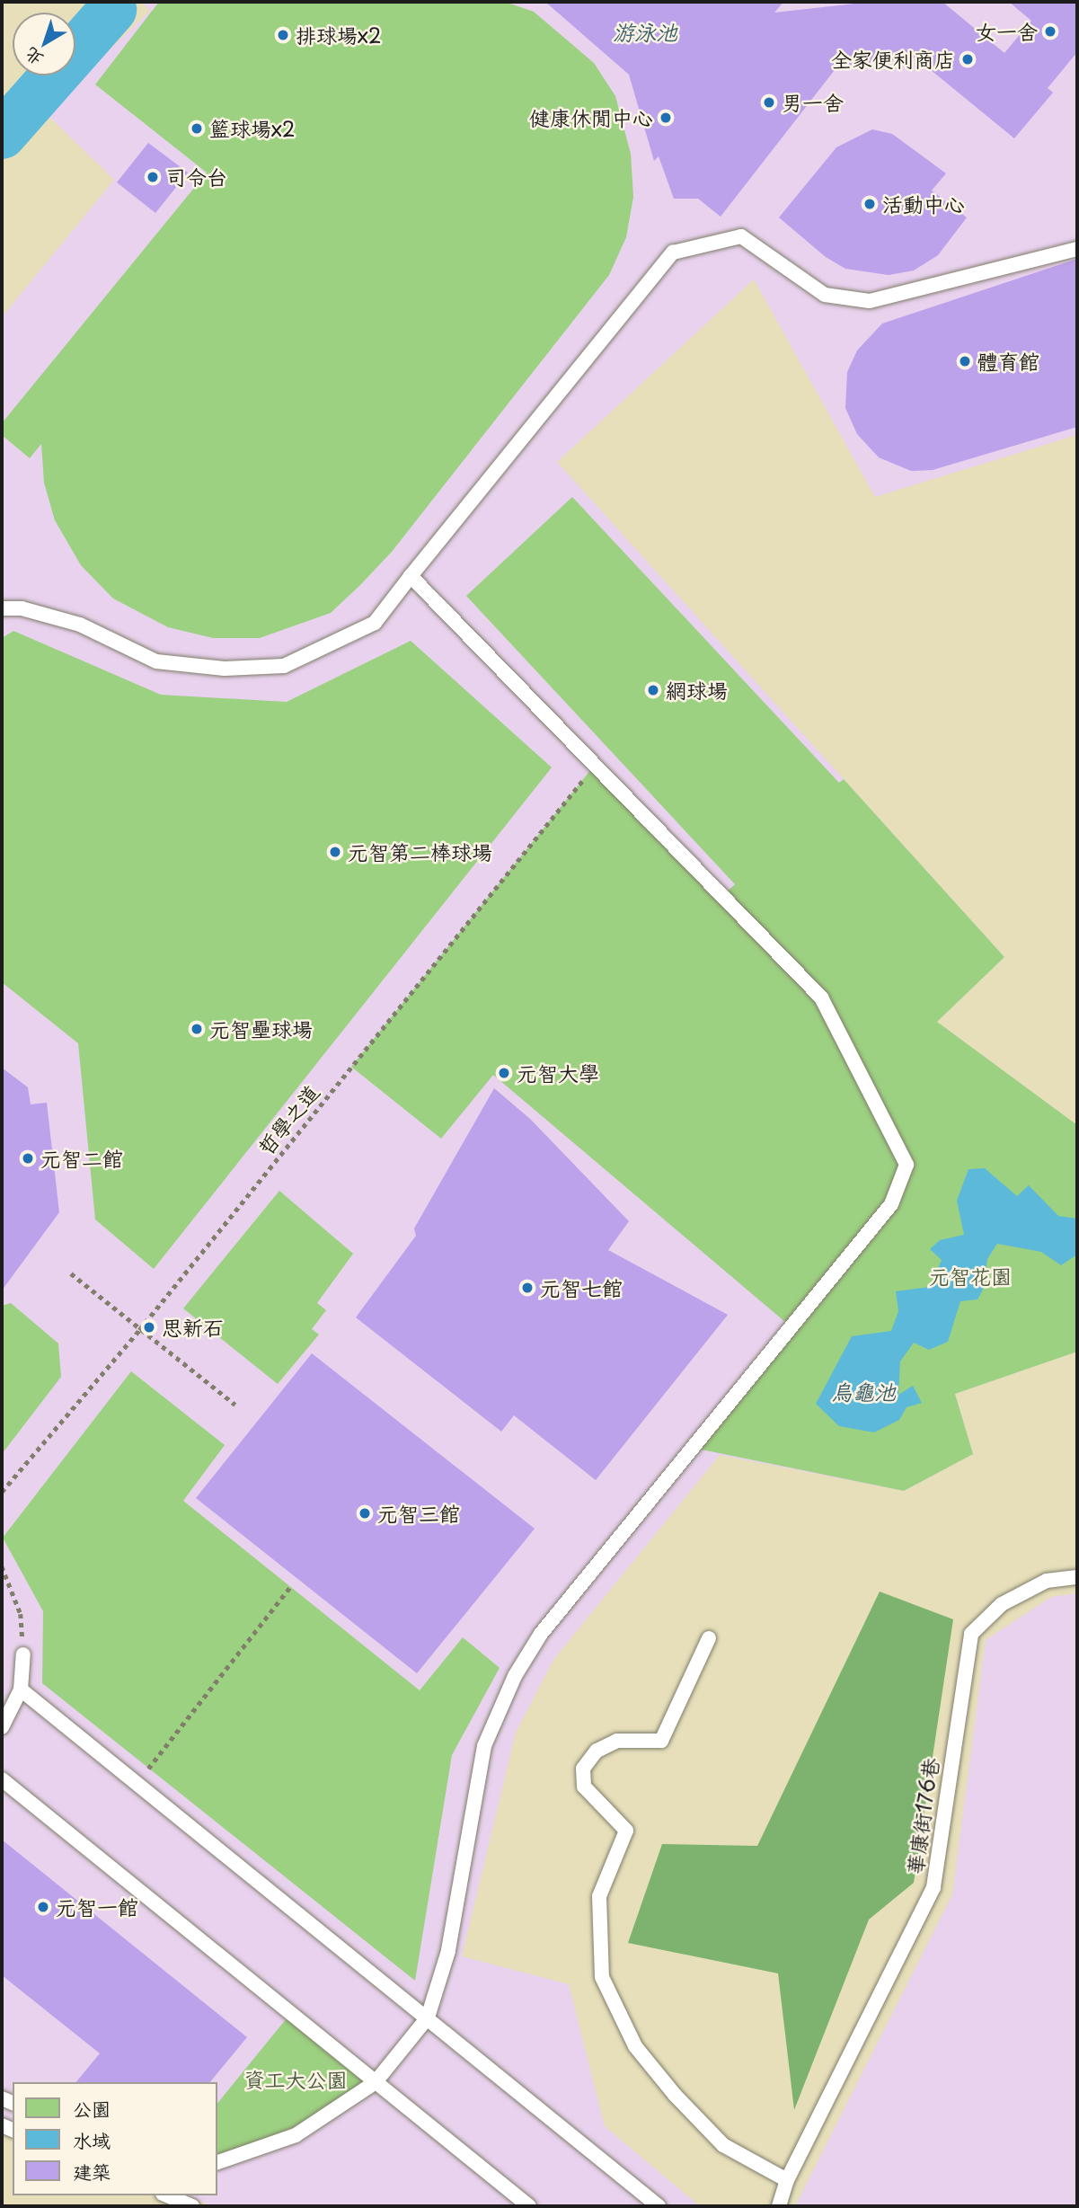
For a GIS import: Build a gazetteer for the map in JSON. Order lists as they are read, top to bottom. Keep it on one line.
{"streets":{"lane":["華康街176巷"],"path":["哲學之道"]},"water":["游泳池","烏龜池"],"parks":["元智花園","資工大公園"],"places":["女一舍","排球場x2","全家便利商店","男一舍","健康休閒中心","籃球場x2","司令台","活動中心","體育館","網球場","元智第二棒球場","元智壘球場","元智大學","元智二館","元智七館","思新石","元智三館","元智一館"],"legend":["公園","水域","建築"],"north":"bottom left"}
